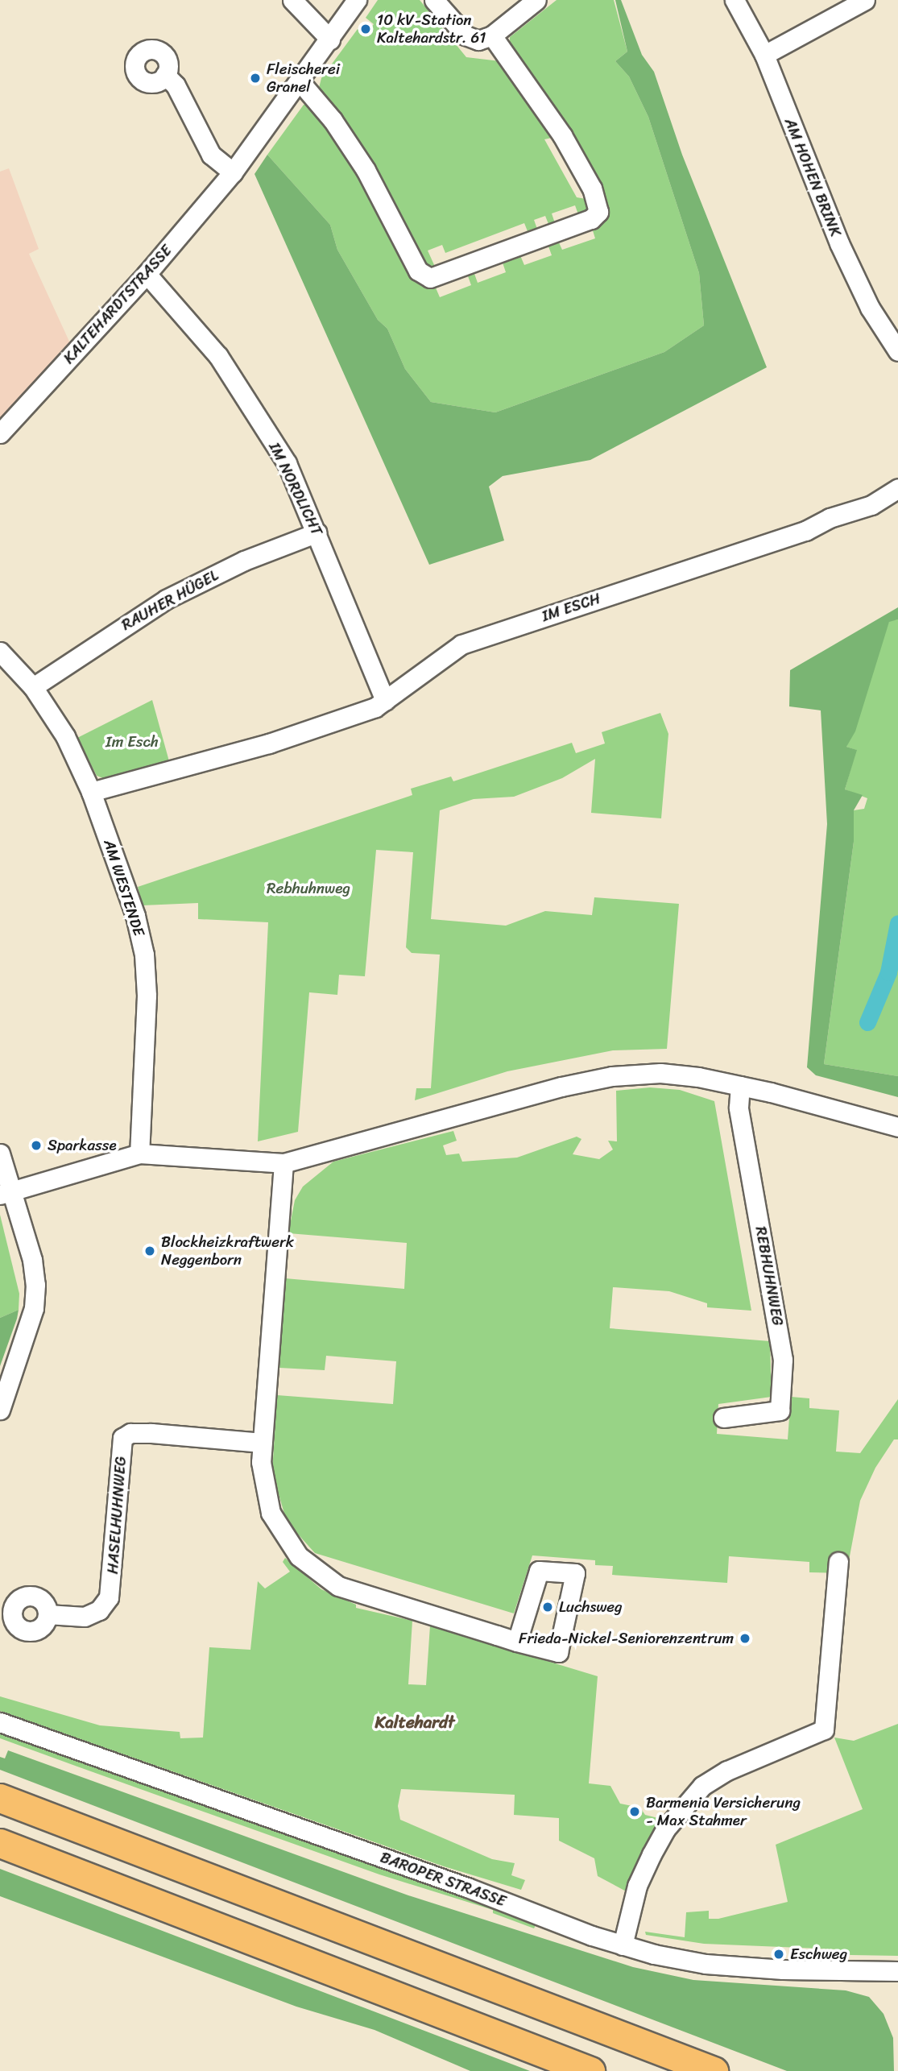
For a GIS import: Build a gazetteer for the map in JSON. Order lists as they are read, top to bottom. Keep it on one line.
{"streets":{"street":["AM HOHEN BRINK","KALTEHARDTSTRASSE","IM NORDLICHT","RAUHER HÜGEL","IM ESCH","AM WESTENDE","REBHUHNWEG","HASELHUHNWEG","BAROPER STRASSE"]},"crossings":[["KALTEHARDTSTRASSE","IM NORDLICHT"],["IM NORDLICHT","RAUHER HÜGEL"],["IM NORDLICHT","IM ESCH"],["RAUHER HÜGEL","AM WESTENDE"],["IM ESCH","AM WESTENDE"]],"districts":["Kaltehardt"],"parks":["Im Esch","Rebhuhnweg"],"places":["10 kV-Station Kaltehardstr. 61","Fleischerei Granel","Sparkasse","Blockheizkraftwerk Neggenborn","Luchsweg","Frieda-Nickel-Seniorenzentrum","Barmenia Versicherung - Max Stahmer","Eschweg"]}
